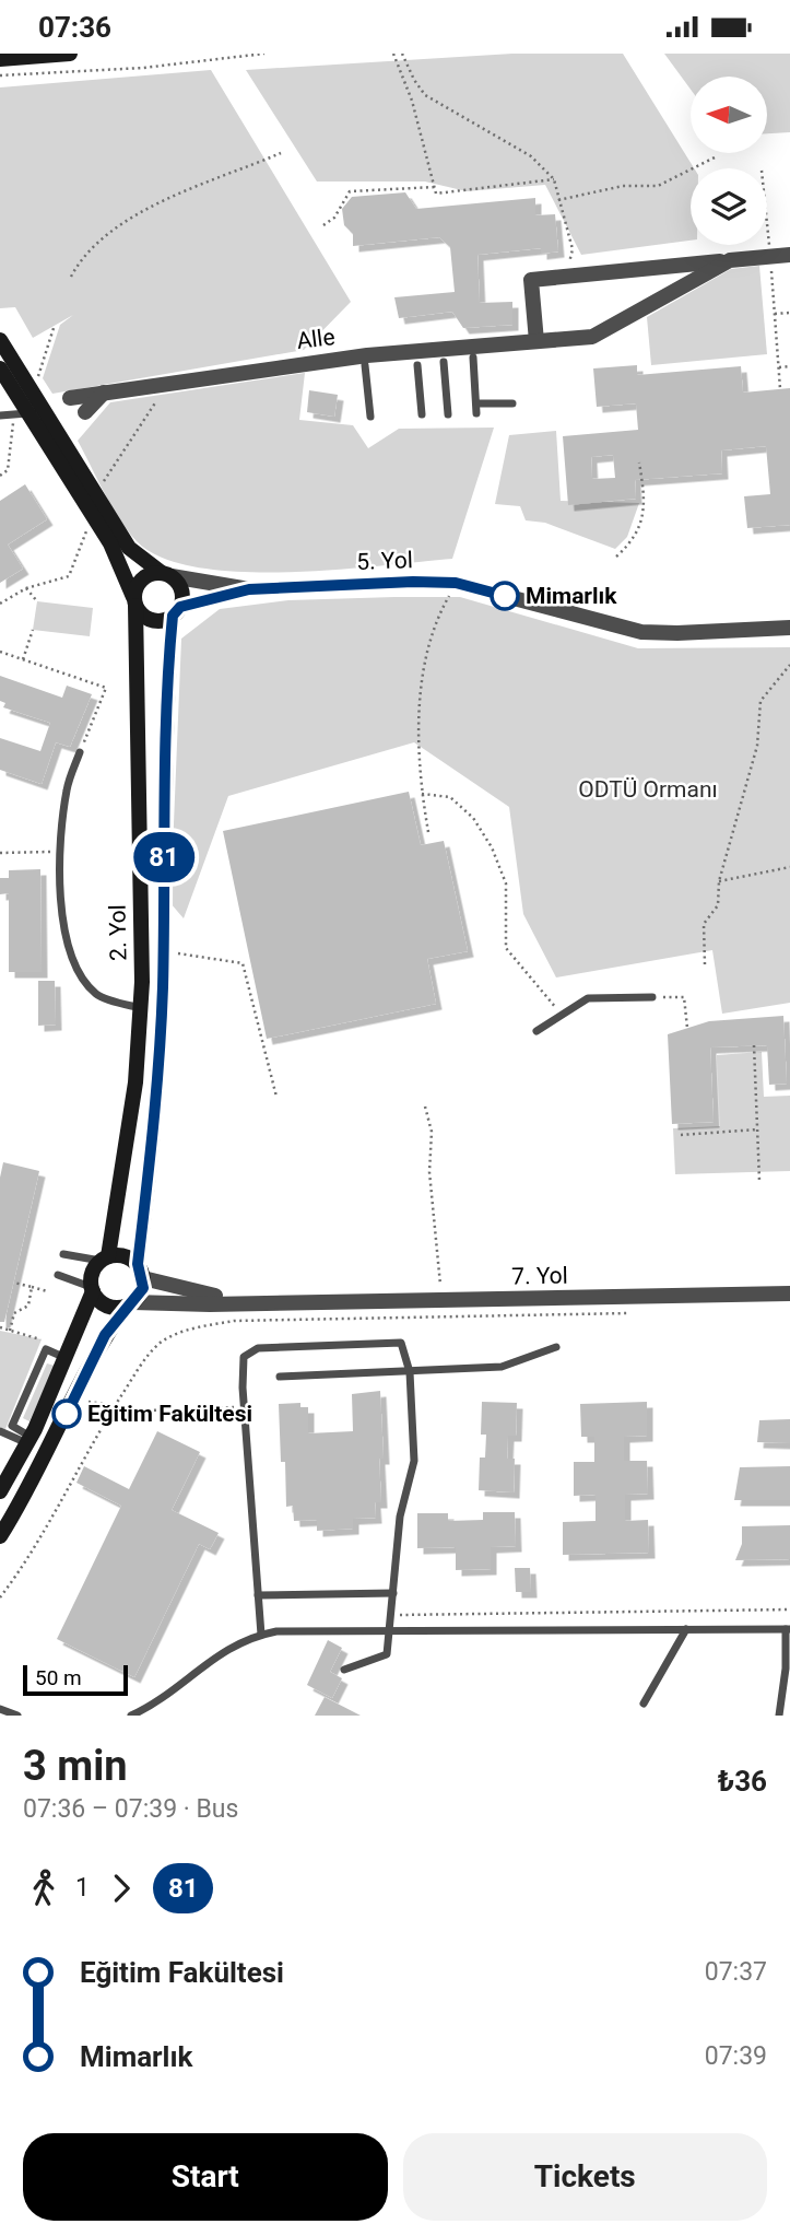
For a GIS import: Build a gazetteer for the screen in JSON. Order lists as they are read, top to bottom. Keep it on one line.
{"streets":{"street":["Alle","5. Yol","2. Yol","7. Yol"]},"crossings":[["5. Yol","2. Yol"],["2. Yol","7. Yol"]],"parks":["ODTÜ Ormanı"],"places":["Mimarlık","Eğitim Fakültesi"],"lines":["bus line 81"],"scale_bar":"50 m","north":"left","page":{"status":"07:36","on_map":"81","scale":"50 m","heading":["3 min","07:36 – 07:39 · Bus","₺36"],"legs":["1","81"],"list":[{"name":"Eğitim Fakültesi","value":"07:37"},{"name":"Mimarlık","value":"07:39"}],"buttons":["Start","Tickets"]}}
